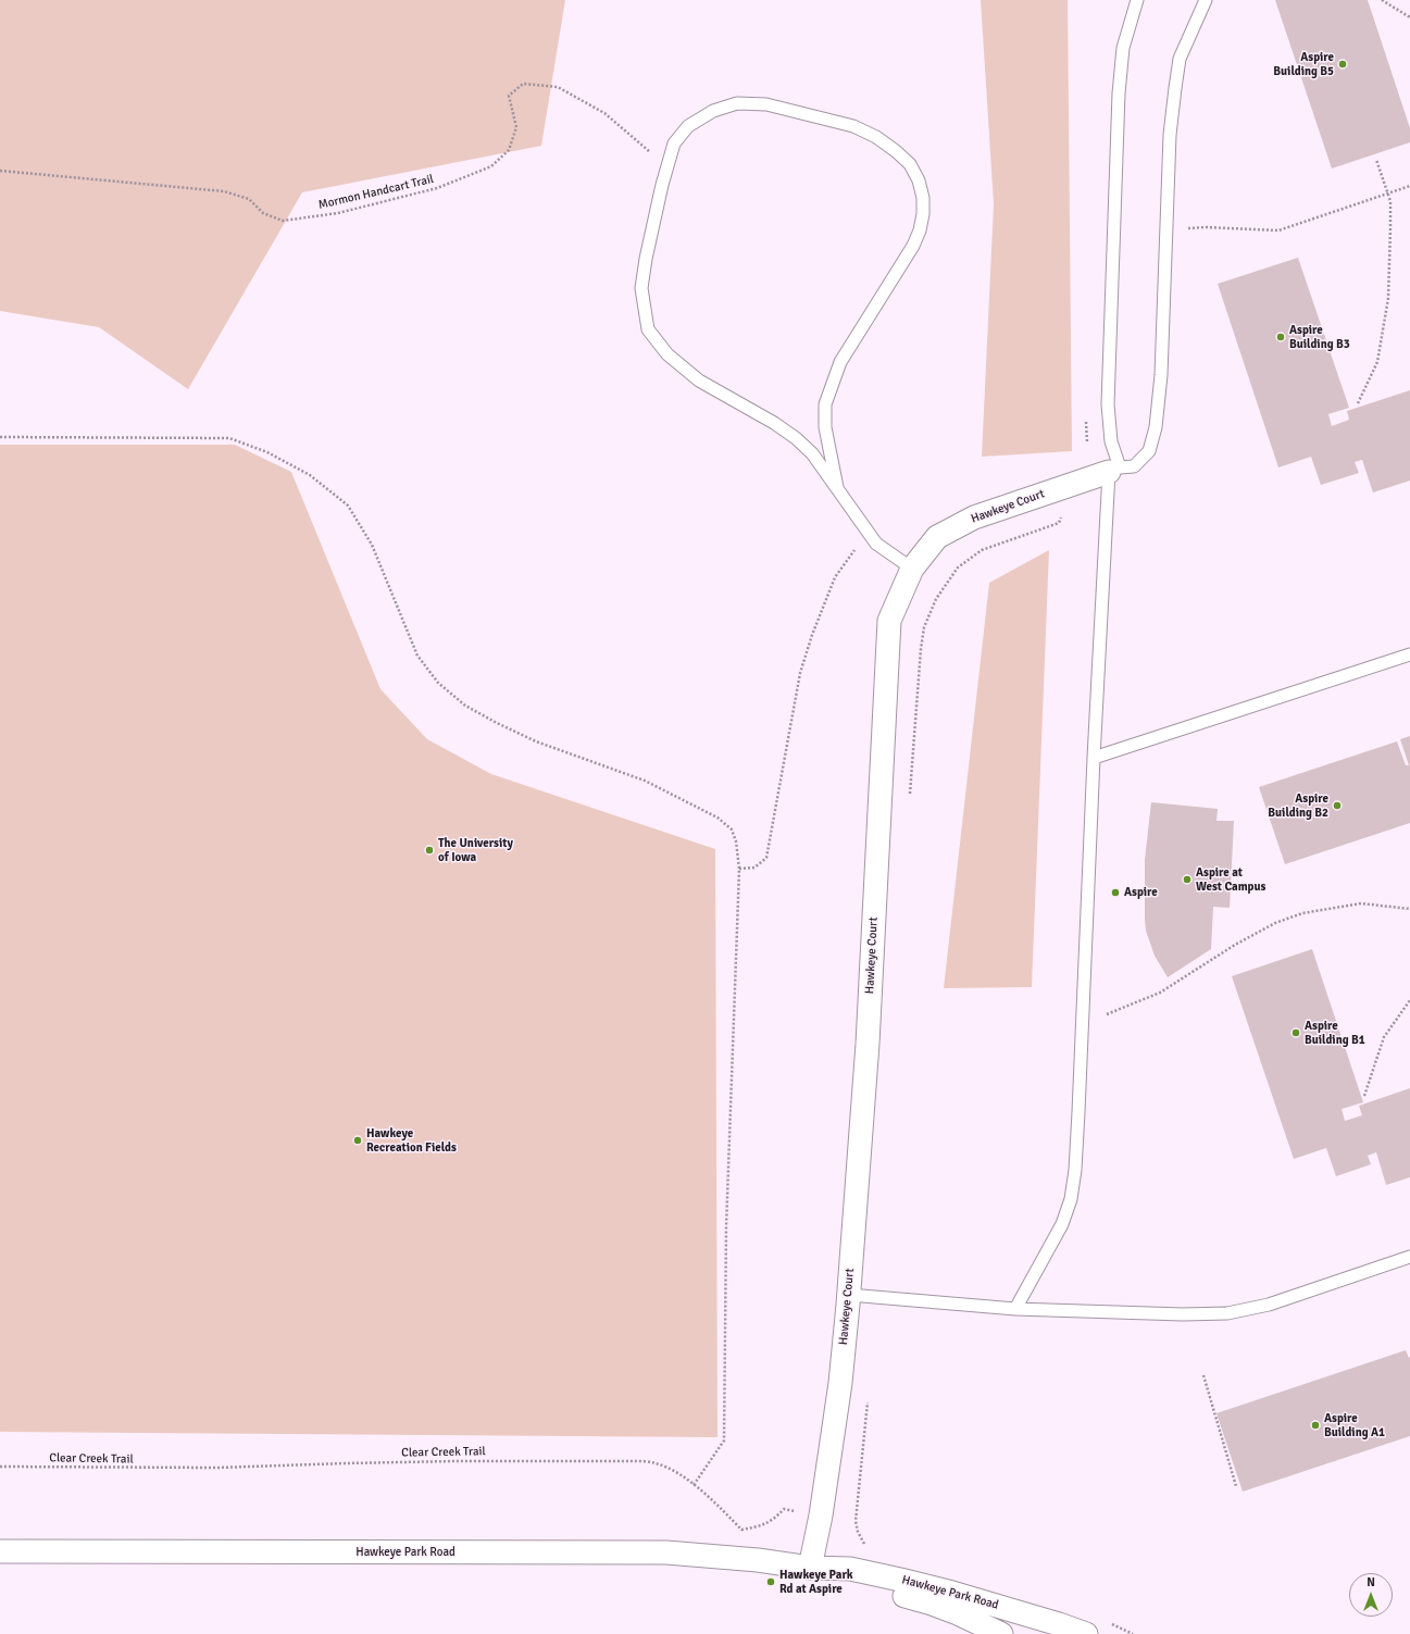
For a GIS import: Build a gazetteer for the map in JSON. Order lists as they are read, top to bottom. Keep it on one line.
{"streets":{"street":["Hawkeye Court","Hawkeye Park Road"],"path":["Mormon Handcart Trail","Clear Creek Trail"]},"crossings":[["Hawkeye Court","Clear Creek Trail"],["Hawkeye Court","Hawkeye Park Road"]],"places":["Aspire Building B5","Aspire Building B3","Aspire Building B2","The University of Iowa","Aspire at West Campus","Aspire","Aspire Building B1","Hawkeye Recreation Fields","Aspire Building A1","Hawkeye Park Rd at Aspire"],"north":"top"}
